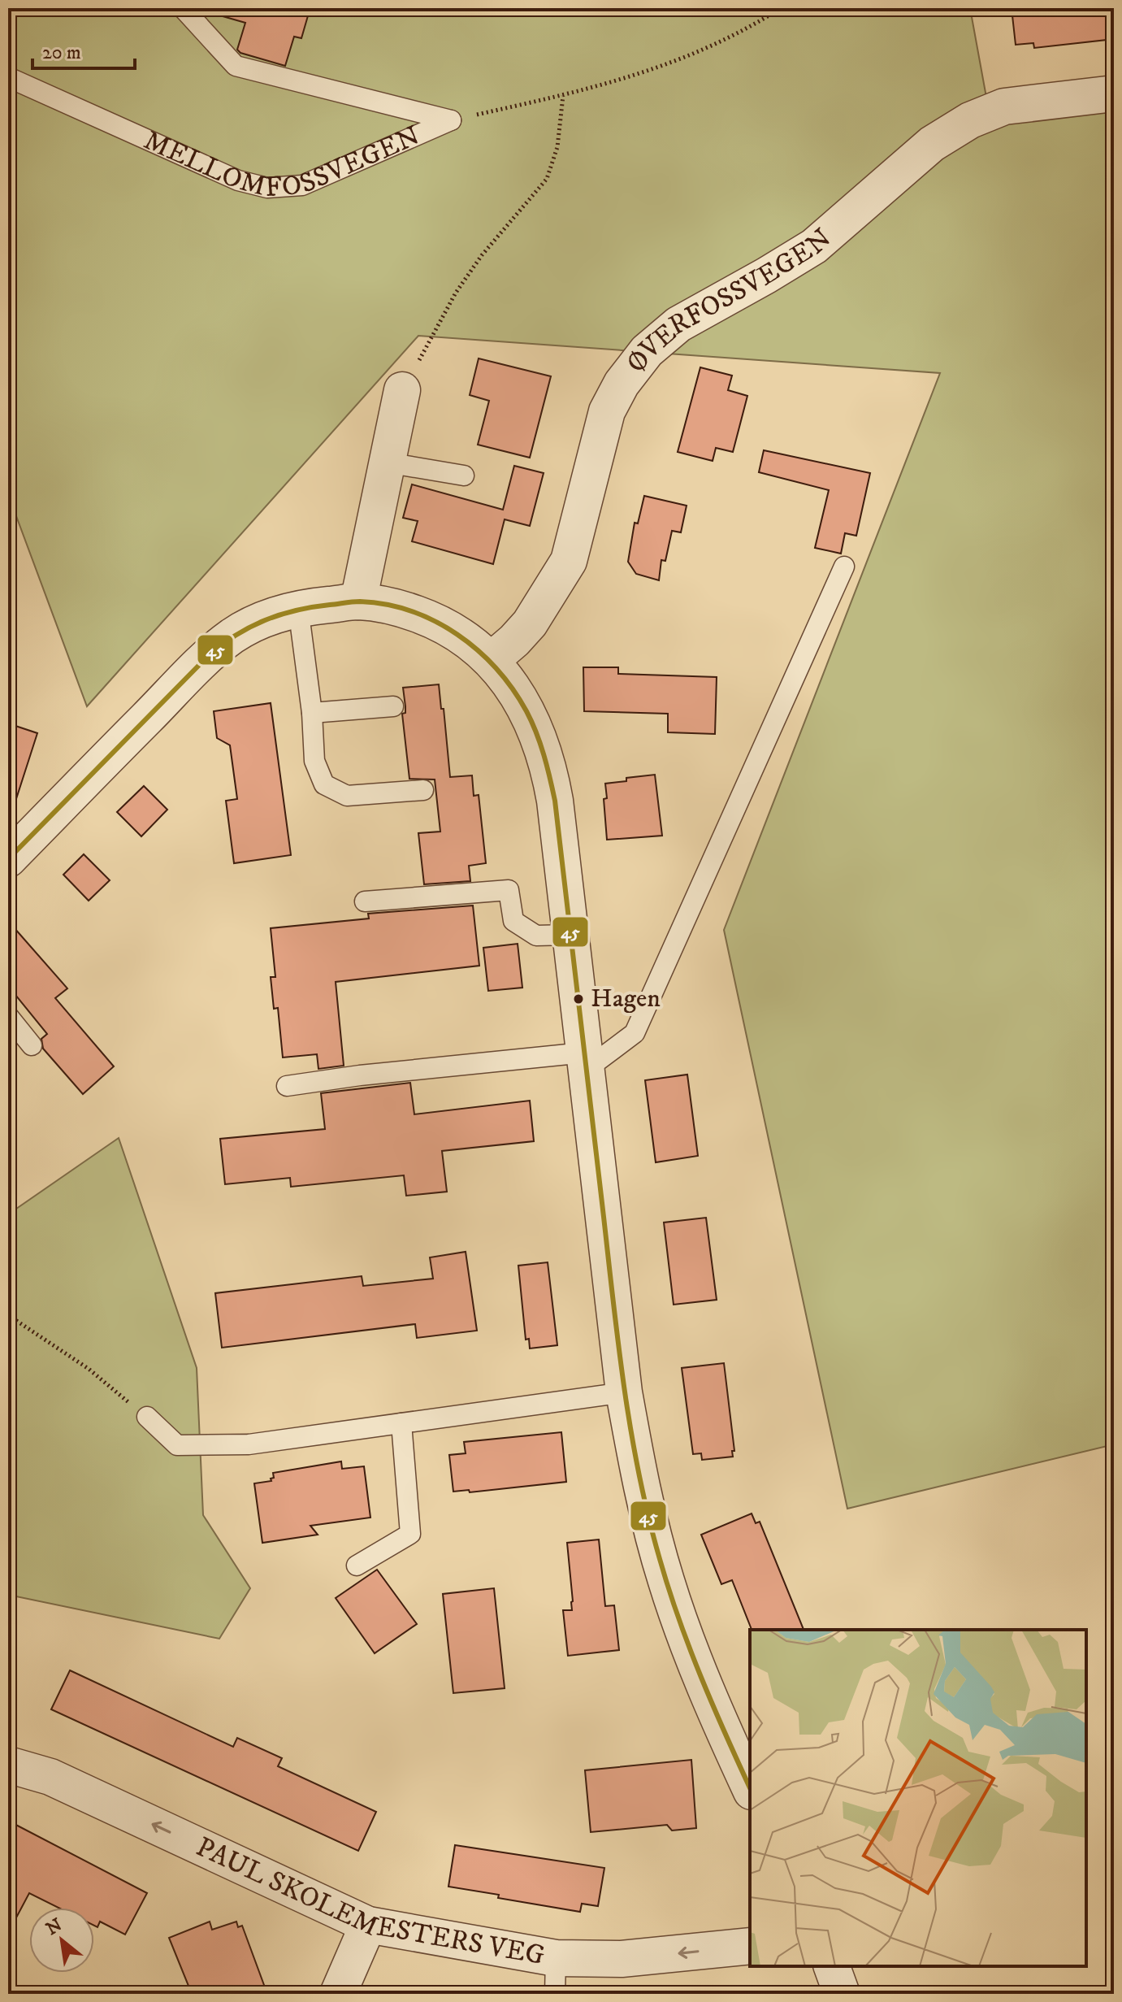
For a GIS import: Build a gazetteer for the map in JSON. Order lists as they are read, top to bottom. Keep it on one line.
{"streets":{"street":["ØVERFOSSVEGEN","PAUL SKOLEMESTERS VEG"],"lane":["MELLOMFOSSVEGEN"]},"one_way":["PAUL SKOLEMESTERS VEG"],"places":["Hagen"],"lines":["transit line 45"],"scale_bar":"20 m","north":"top left"}
